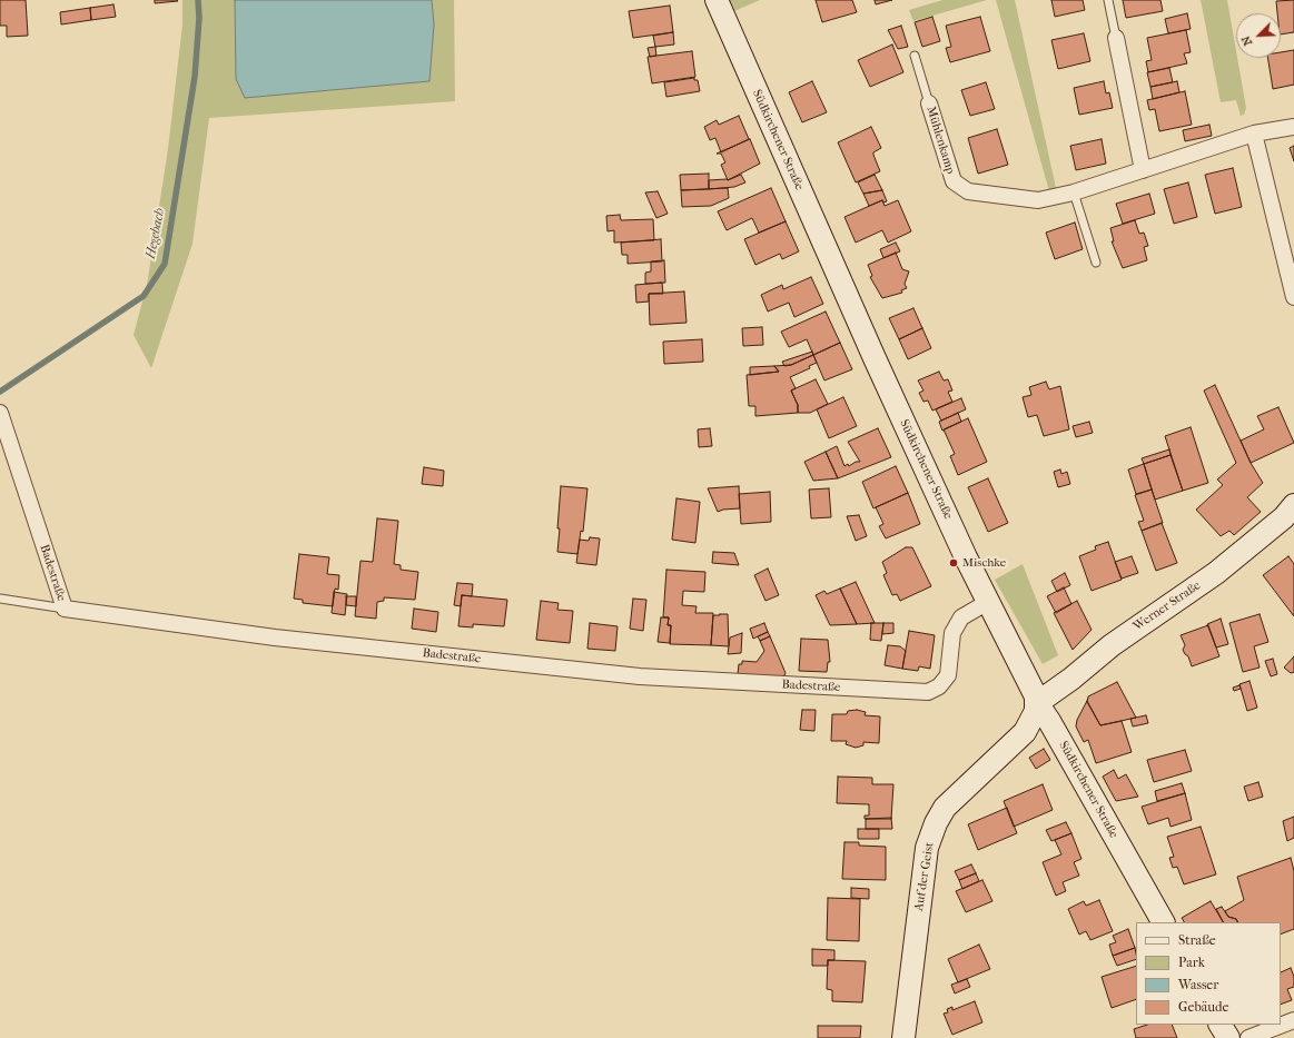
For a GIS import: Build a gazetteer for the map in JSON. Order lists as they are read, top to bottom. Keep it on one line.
{"streets":{"street":["Südkirchener Straße","Mühlenkamp","Badestraße","Werner Straße","Auf der Geist"]},"crossings":[["Südkirchener Straße","Badestraße"],["Südkirchener Straße","Werner Straße"],["Südkirchener Straße","Auf der Geist"],["Werner Straße","Auf der Geist"]],"water":["Hegebach"],"places":["Mischke"],"legend":["Straße","Park","Wasser","Gebäude"],"north":"bottom left"}
